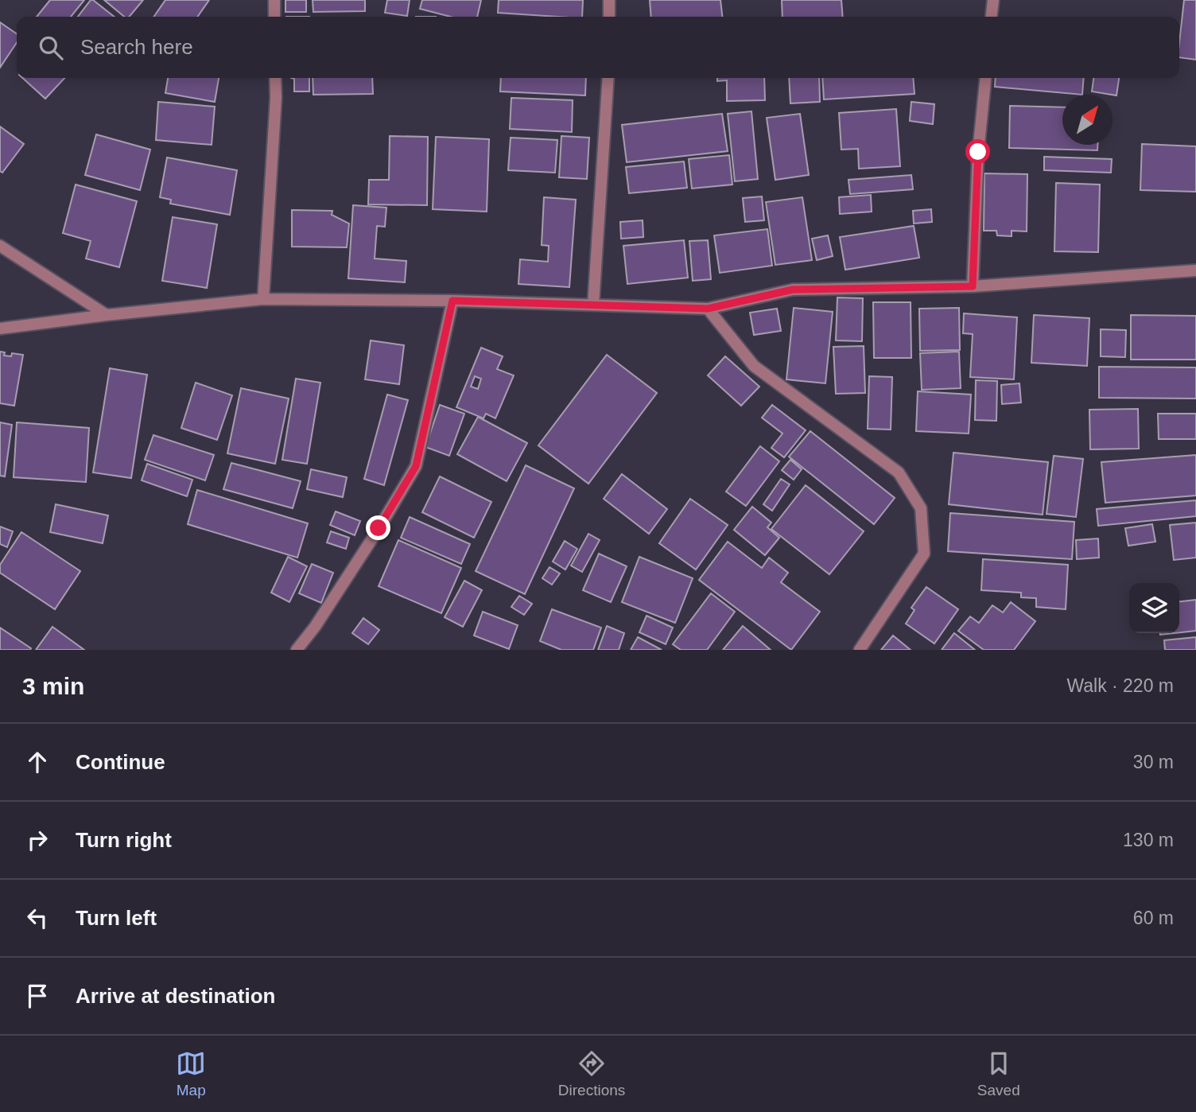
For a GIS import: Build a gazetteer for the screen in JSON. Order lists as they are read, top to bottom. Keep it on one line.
{"north":"top right","page":{"search":"Search here","heading":["3 min","Walk · 220 m"],"list":[["Continue","30 m"],["Turn right","130 m"],["Turn left","60 m"],"Arrive at destination"],"nav":["Map","Directions","Saved"]}}
